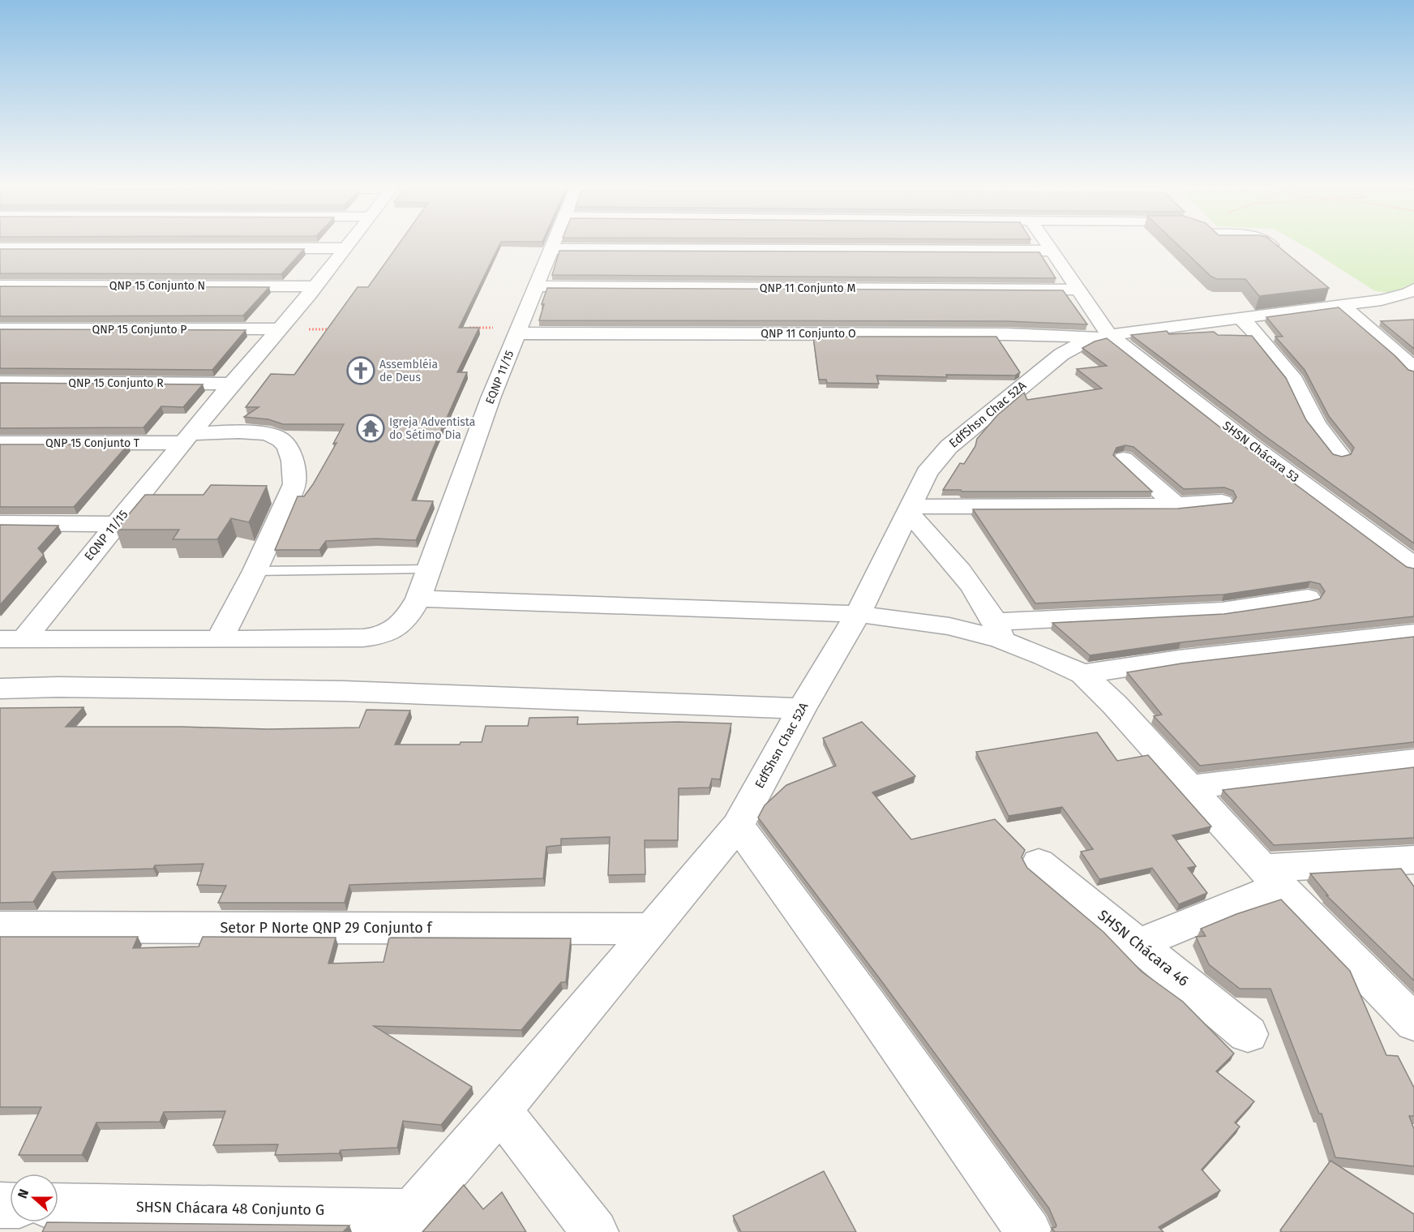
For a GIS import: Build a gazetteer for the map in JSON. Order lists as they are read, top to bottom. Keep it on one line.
{"streets":{"street":["QNP 15 Conjunto N","QNP 11 Conjunto M","QNP 15 Conjunto P","QNP 11 Conjunto O","EQNP 11/15","QNP 15 Conjunto R","EdfShsn Chac 52A","QNP 15 Conjunto T","SHSN Chácara 53","Setor P Norte QNP 29 Conjunto f","SHSN Chácara 46","SHSN Chácara 48 Conjunto G"]},"crossings":[["QNP 15 Conjunto N","EQNP 11/15"],["QNP 11 Conjunto M","EQNP 11/15"],["QNP 11 Conjunto M","SHSN Chácara 53"],["QNP 15 Conjunto P","EQNP 11/15"],["QNP 11 Conjunto O","EQNP 11/15"],["QNP 11 Conjunto O","EdfShsn Chac 52A"],["QNP 11 Conjunto O","SHSN Chácara 53"],["EQNP 11/15","QNP 15 Conjunto R"],["EQNP 11/15","QNP 15 Conjunto T"],["EdfShsn Chac 52A","SHSN Chácara 53"],["EdfShsn Chac 52A","Setor P Norte QNP 29 Conjunto f"],["EdfShsn Chac 52A","SHSN Chácara 48 Conjunto G"]],"places":{"church":["Assembléia de Deus"],"temple":["Igreja Adventista do Sétimo Dia"]},"north":"left"}
